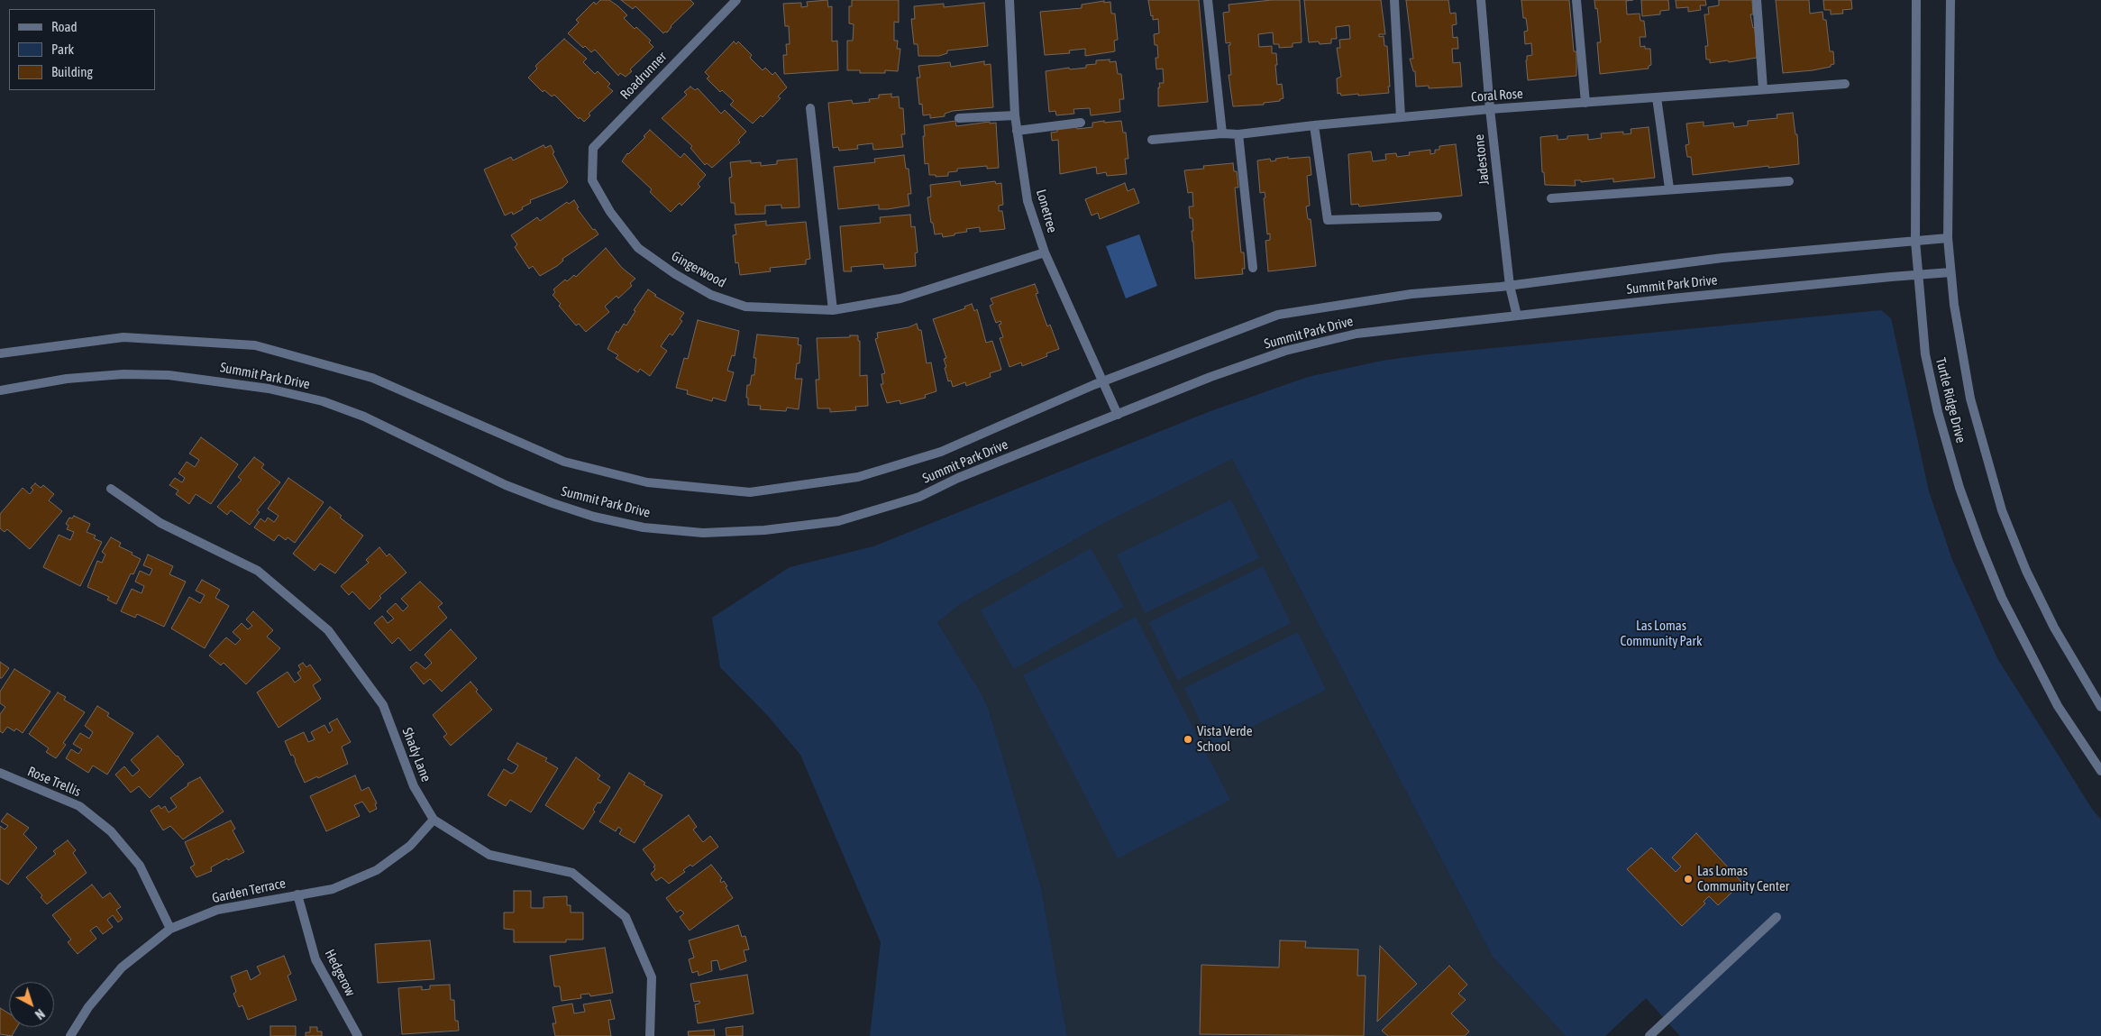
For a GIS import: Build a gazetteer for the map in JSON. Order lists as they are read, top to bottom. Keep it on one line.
{"streets":{"street":["Roadrunner","Coral Rose","Jadestone","Lonetree","Gingerwood","Summit Park Drive","Turtle Ridge Drive","Shady Lane","Rose Trellis","Garden Terrace","Hedgerow"]},"crossings":[["Roadrunner","Gingerwood"],["Coral Rose","Jadestone"],["Jadestone","Summit Park Drive"],["Lonetree","Gingerwood"],["Lonetree","Summit Park Drive"],["Summit Park Drive","Turtle Ridge Drive"],["Shady Lane","Garden Terrace"],["Rose Trellis","Garden Terrace"],["Garden Terrace","Hedgerow"]],"parks":["Las Lomas Community Park"],"places":["Vista Verde School","Las Lomas Community Center"],"legend":["Road","Park","Building"],"north":"bottom right"}
